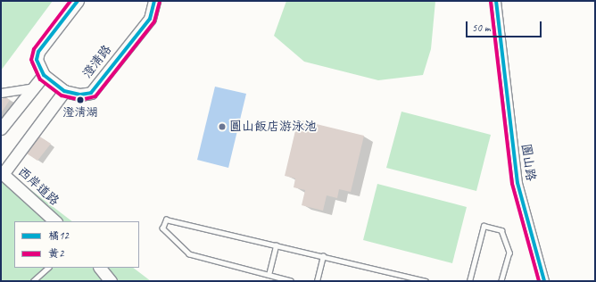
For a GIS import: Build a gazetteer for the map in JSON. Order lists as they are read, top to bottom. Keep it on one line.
{"streets":{"street":["澄清路","圓山路","西岸道路"]},"places":["澄清湖","圓山飯店游泳池"],"lines":["transit line 橘12","transit line 黃2"],"legend":["橘12","黃2"],"scale_bar":"50 m"}
